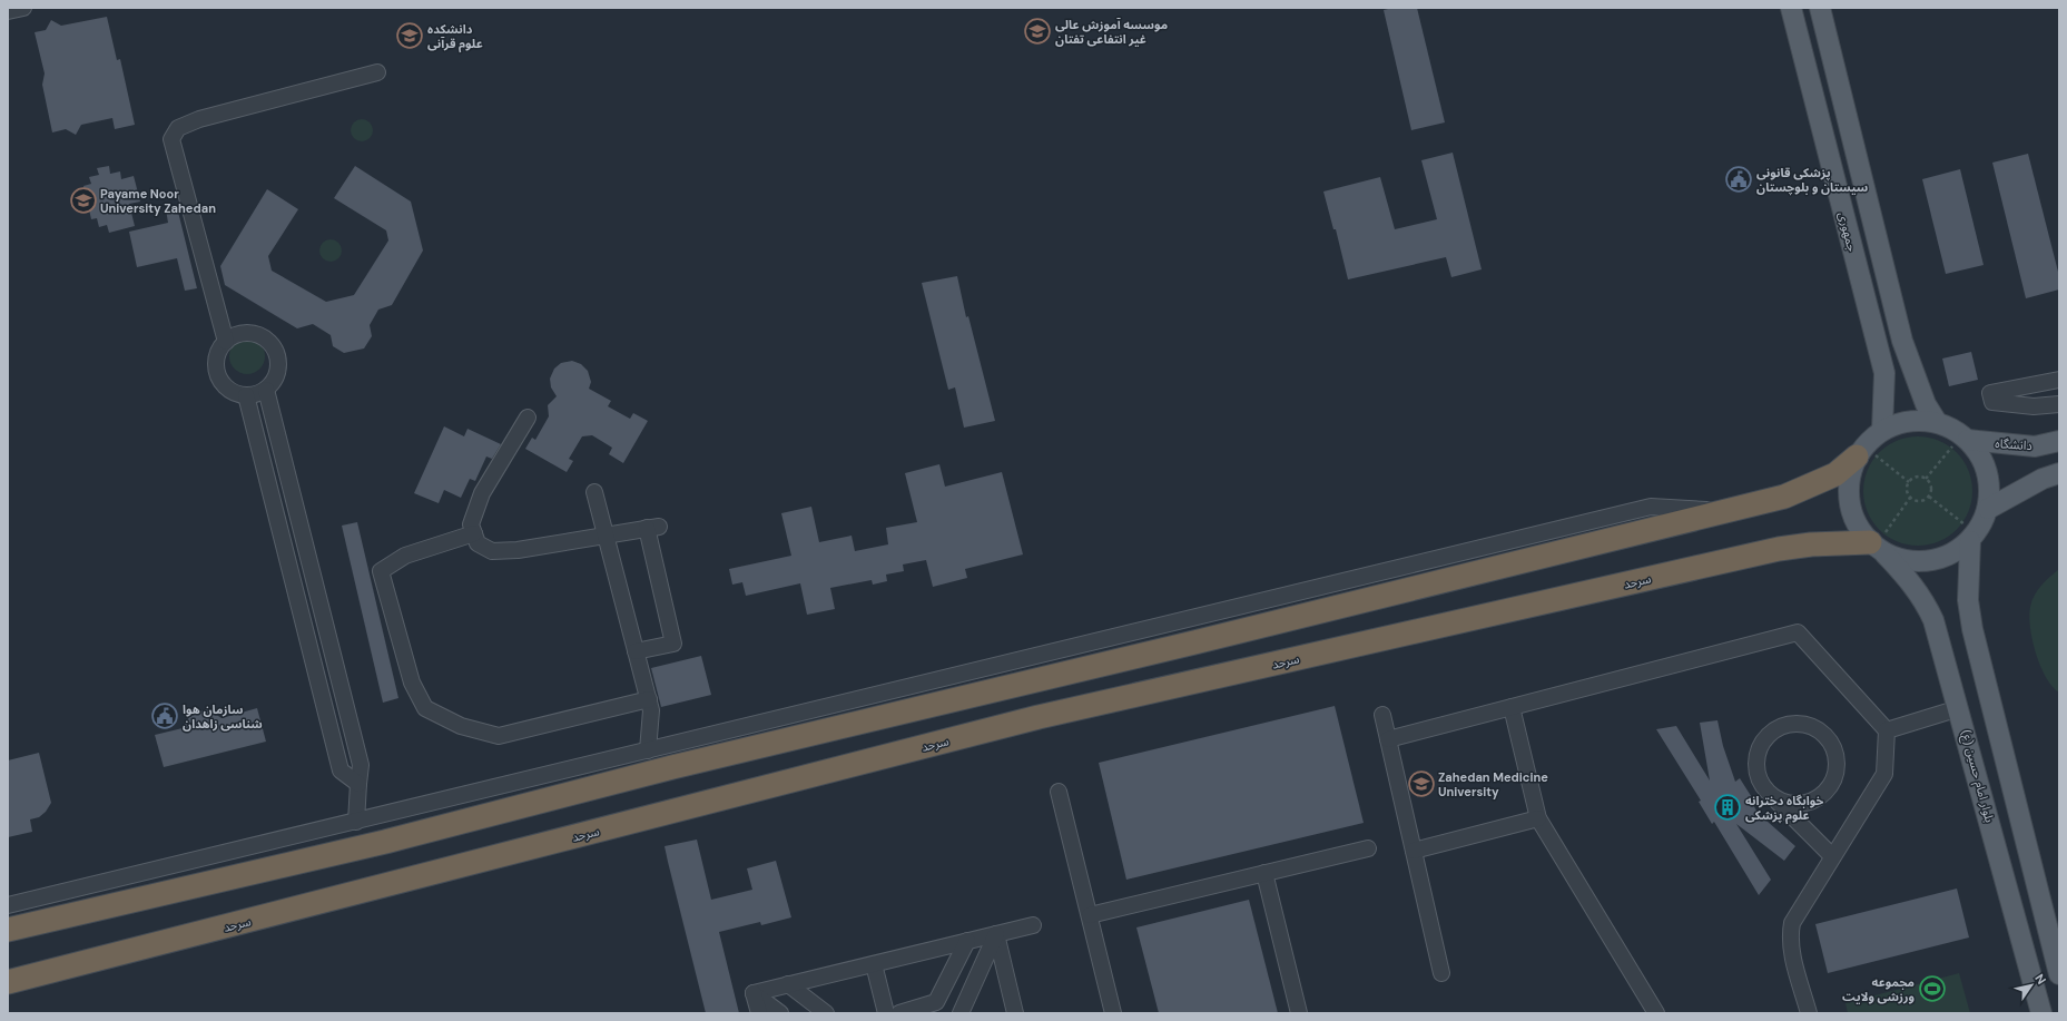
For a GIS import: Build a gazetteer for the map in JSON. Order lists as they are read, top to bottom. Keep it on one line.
{"streets":{"highway":["سرحد"],"main road":["جمهوری","دانشگاه","بلوار امام حسین (ع)"]},"crossings":[["سرحد","بلوار امام حسین (ع)"]],"places":{"school or university":["موسسه آموزش عالی غیر انتفاعی تفتان","دانشکده علوم قرآنی","Payame Noor University Zahedan","Zahedan Medicine University"],"public building":["پزشکی قانونی سیستان و بلوچستان","سازمان هوا شناسی زاهدان"],"building":["خوابگاه دخترانه علوم پزشکی"],"sports":["مجموعه ورزشی ولایت"]},"north":"top right"}
